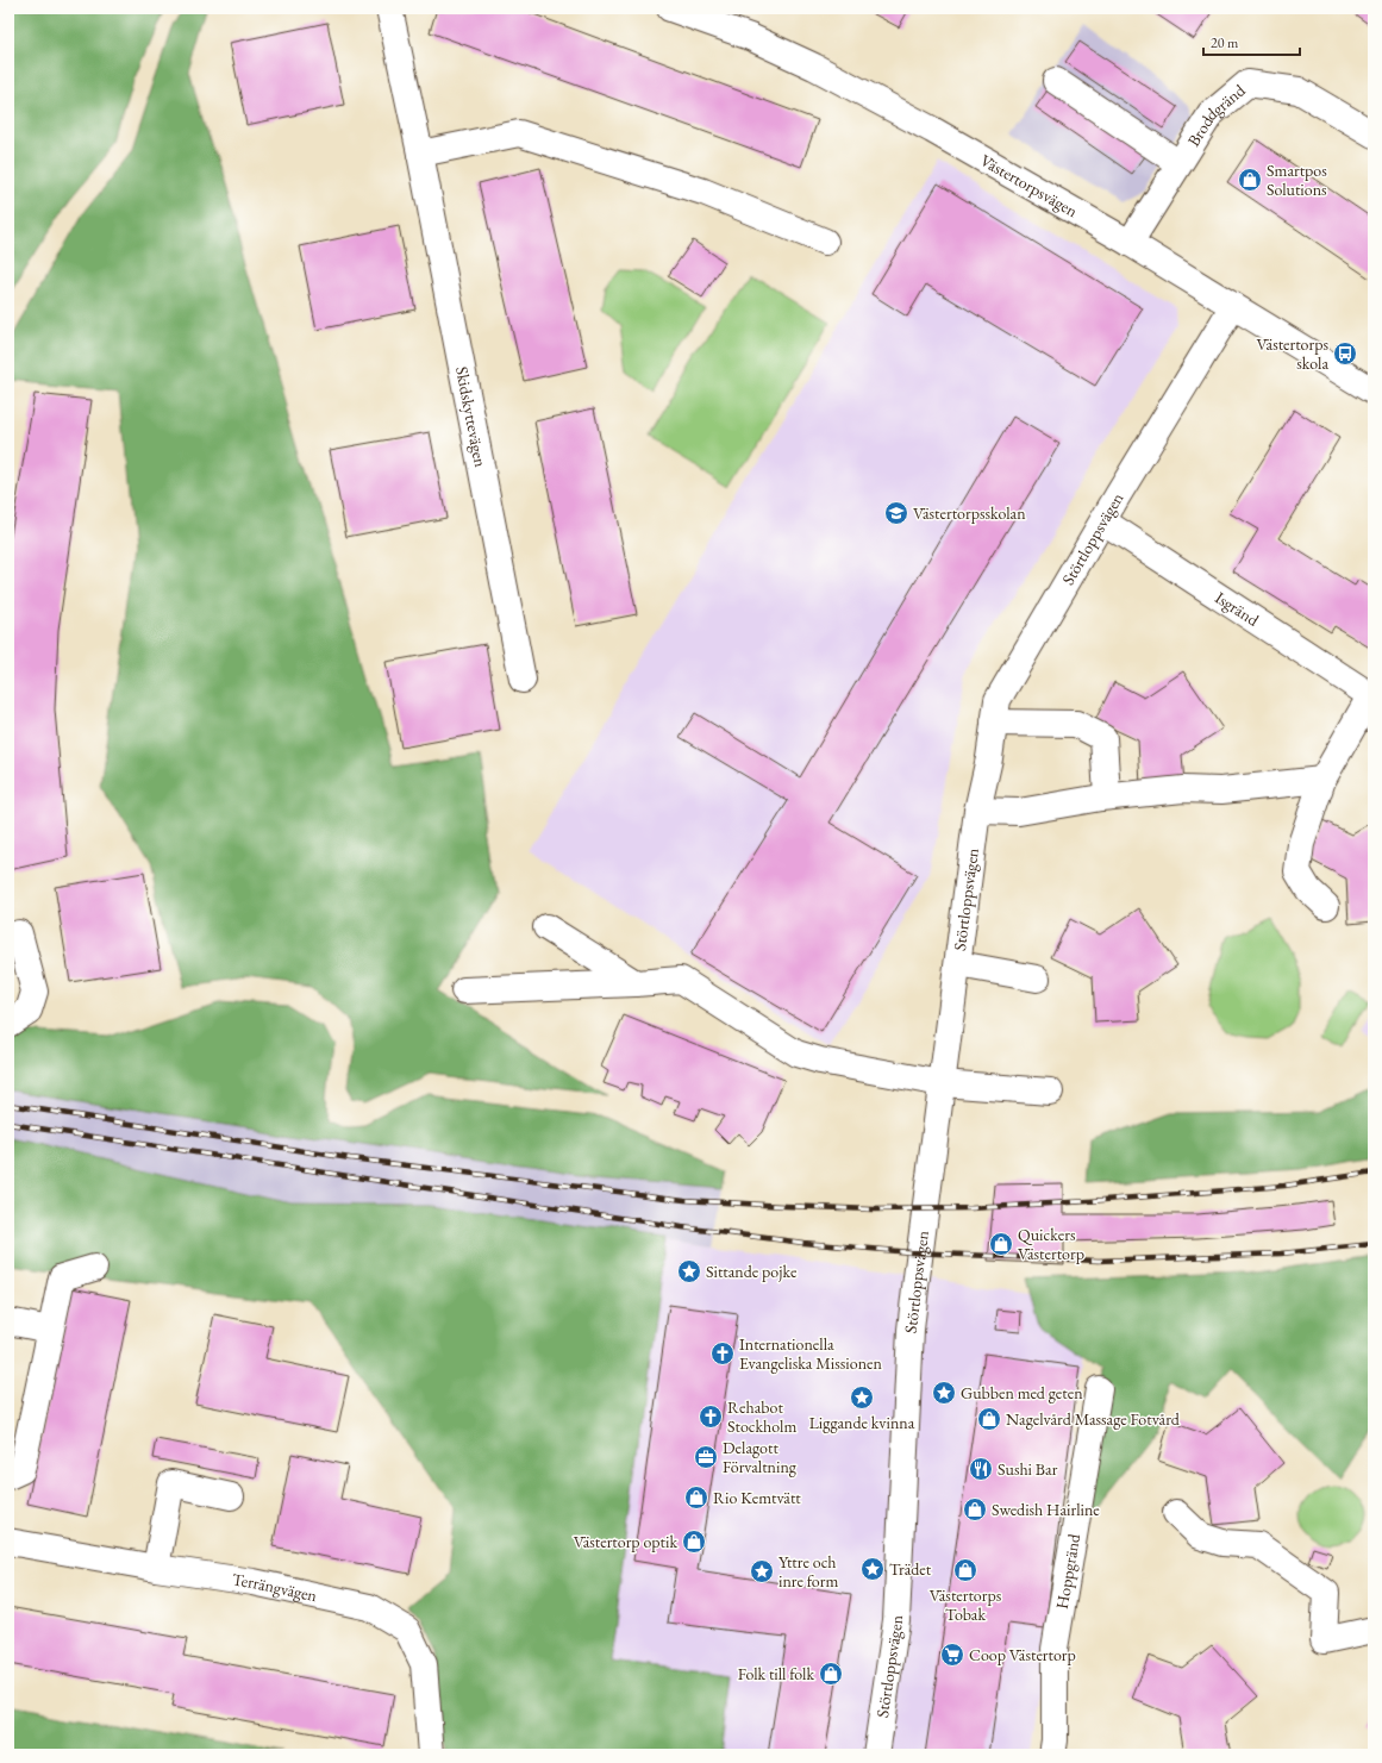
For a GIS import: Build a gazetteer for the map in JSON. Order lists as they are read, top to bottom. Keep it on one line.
{"streets":{"street":["Broddgränd","Västertorpsvägen","Skidskyttevägen","Störtloppsvägen","Isgränd","Hoppgränd","Terrängvägen"]},"crossings":[["Broddgränd","Västertorpsvägen"],["Västertorpsvägen","Störtloppsvägen"],["Störtloppsvägen","Isgränd"]],"places":{"shop":["Smartpos Solutions","Quickers Västertorp","Nagelvård Massage Fotvård","Rio Kemtvätt","Swedish Hairline","Västertorp optik","Västertorps Tobak","Folk till folk"],"bus stop":["Västertorps skola"],"school or university":["Västertorpsskolan"],"place":["Sittande pojke","Gubben med geten","Liggande kvinna","Trädet","Yttre och inre form"],"church":["Internationella Evangeliska Missionen","Rehabot Stockholm"],"office":["Delagott Förvaltning"],"restaurant":["Sushi Bar"],"supermarket":["Coop Västertorp"]},"scale_bar":"20 m"}
